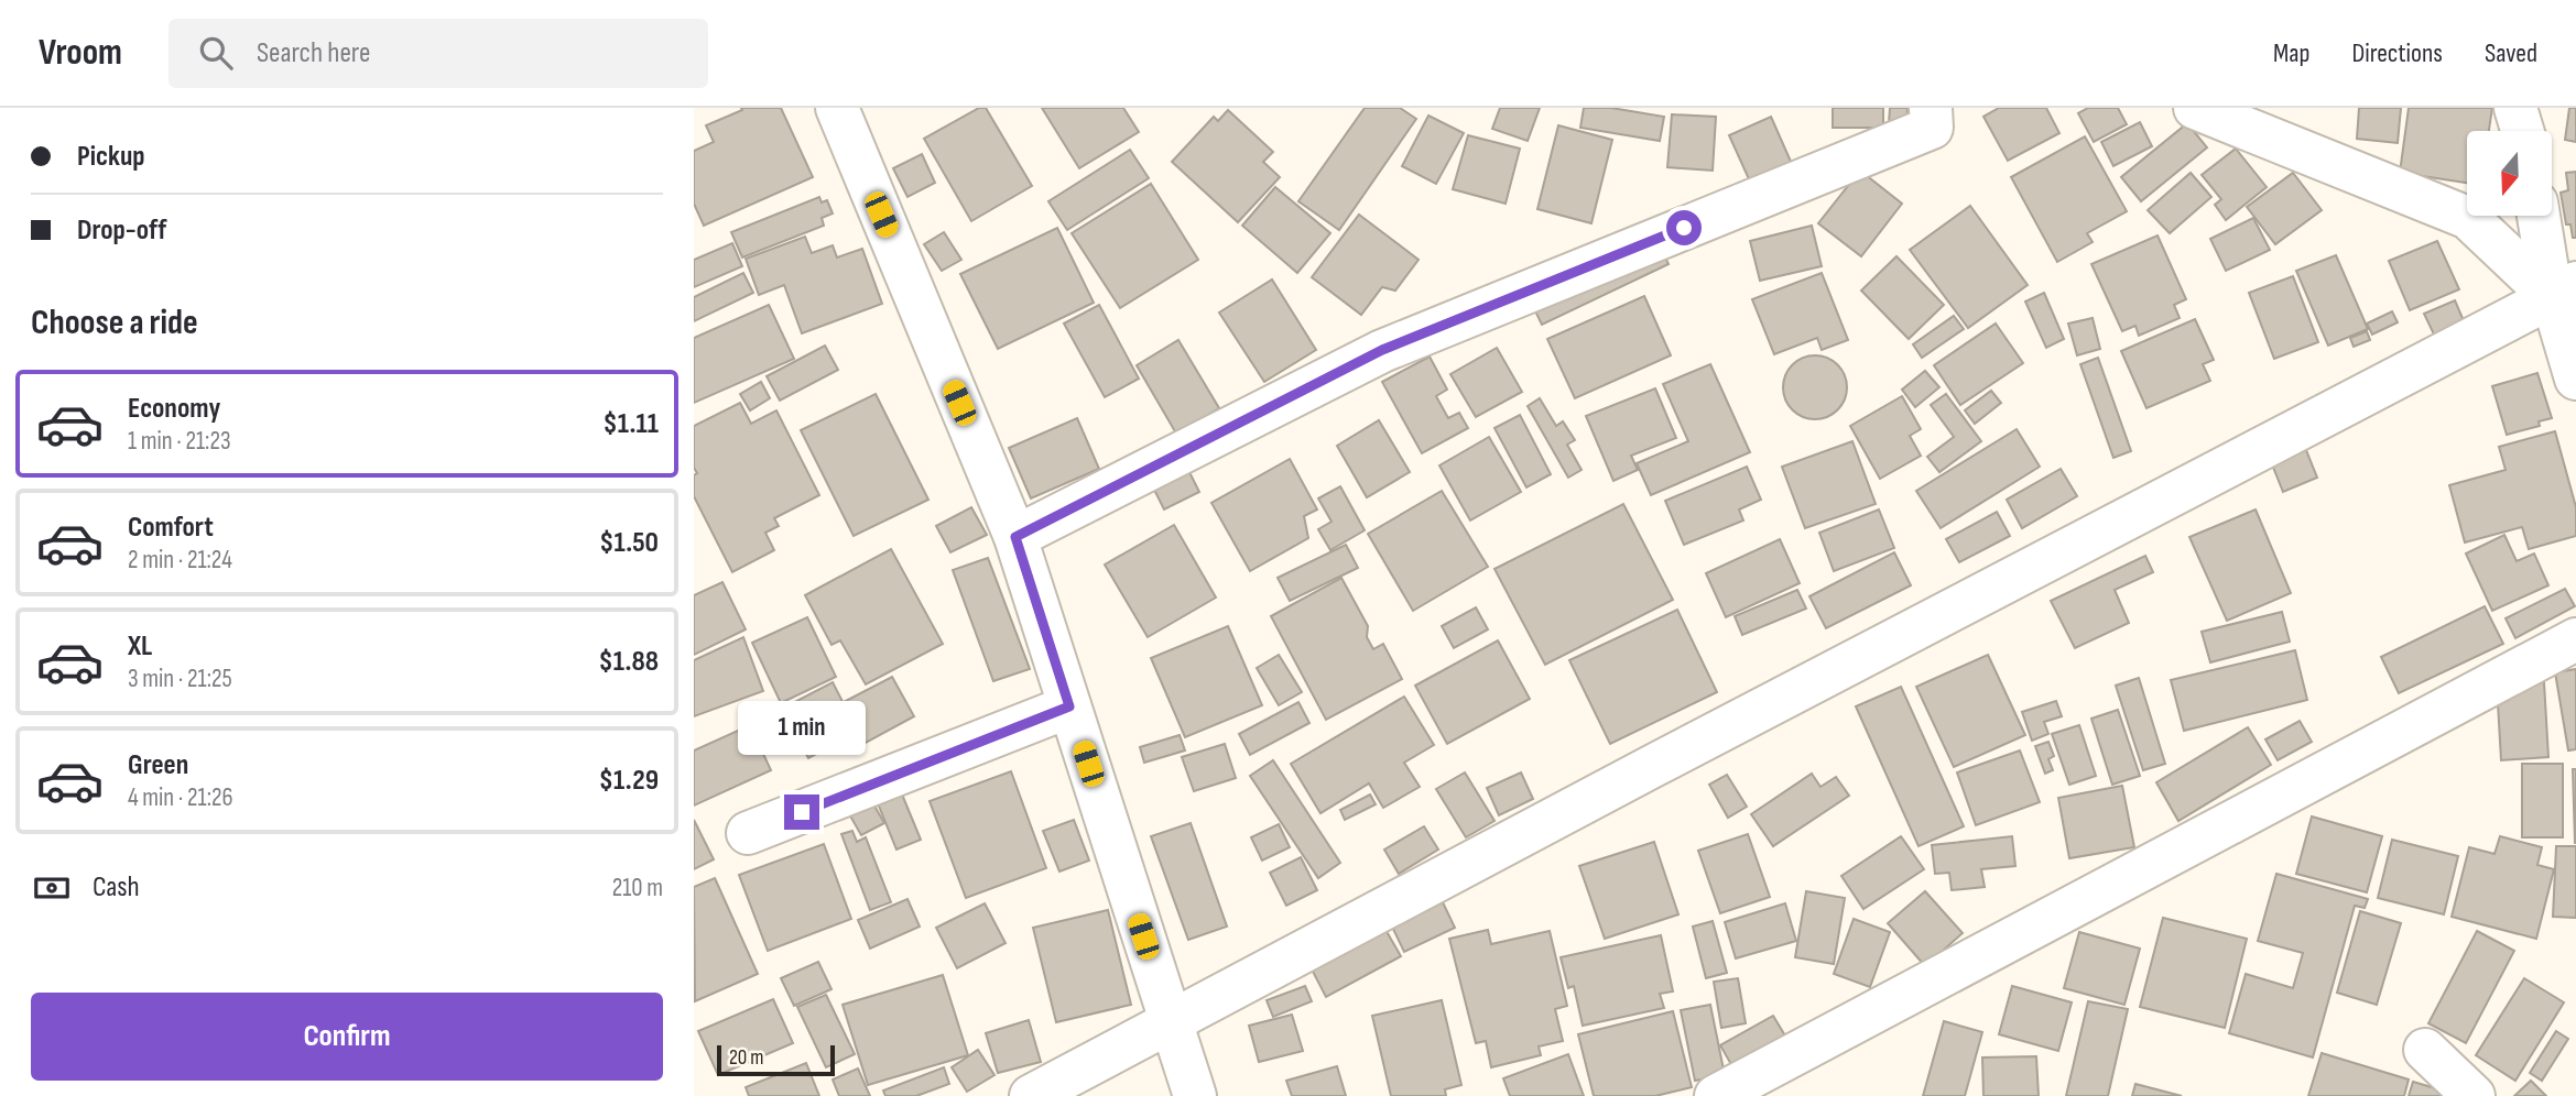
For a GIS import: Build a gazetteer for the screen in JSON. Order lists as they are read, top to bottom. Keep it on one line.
{"scale_bar":"20 m","north":"bottom","page":{"header":"Vroom","search":"Search here","nav":["Map","Directions","Saved"],"banner":["Pickup","Drop-off"],"heading":"Choose a ride","list":[{"name":"Economy","note":"1 min · 21:23","value":"$1.11"},{"name":"Comfort","note":"2 min · 21:24","value":"$1.50"},{"name":"XL","note":"3 min · 21:25","value":"$1.88"},{"name":"Green","note":"4 min · 21:26","value":"$1.29"}],"bubble":"1 min","pay":["Cash","210 m"],"buttons":"Confirm","scale":"20 m"}}
